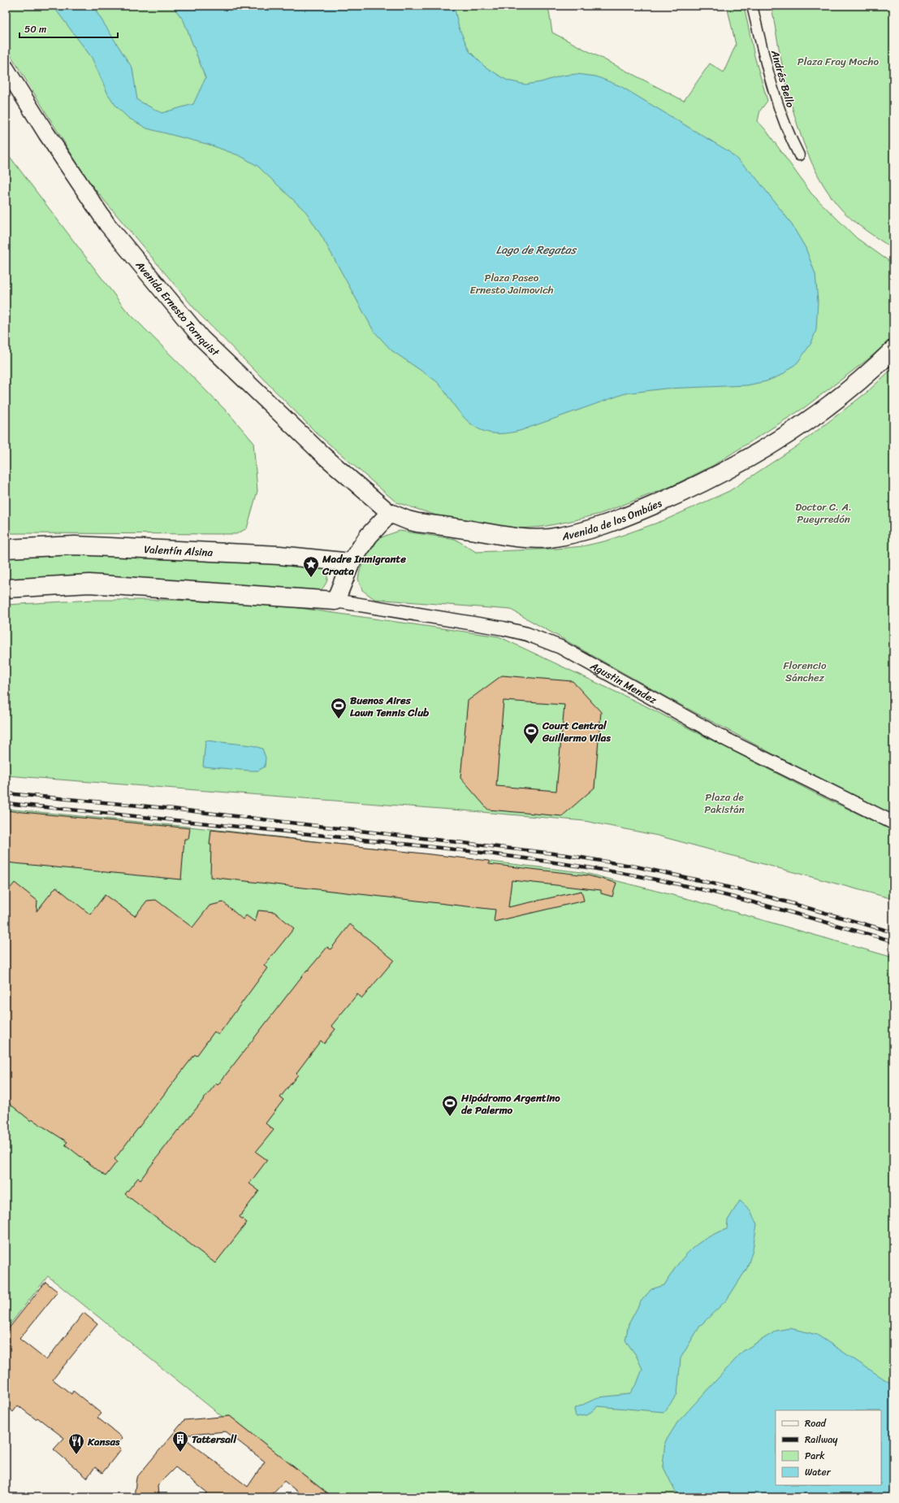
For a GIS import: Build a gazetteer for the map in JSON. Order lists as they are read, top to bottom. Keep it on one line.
{"streets":{"main road":["Avenida de los Ombúes","Valentín Alsina"],"street":["Andrés Bello","Avenida Ernesto Tornquist","Agustin Mendez"]},"crossings":[["Avenida Ernesto Tornquist","Avenida de los Ombúes"]],"water":["Lago de Regatas"],"parks":["Plaza Fray Mocho","Plaza Paseo Ernesto Jaimovich","Doctor C. A. Pueyrredón","Florencio Sánchez","Plaza de Pakistán"],"places":{"place":["Madre Inmigrante Croata"],"sports":["Buenos Aires Lawn Tennis Club","Court Central Guillermo Vilas","Hipódromo Argentino de Palermo"],"building":["Tattersall"],"restaurant":["Kansas"]},"legend":["Road","Railway","Park","Water"],"scale_bar":"50 m"}
